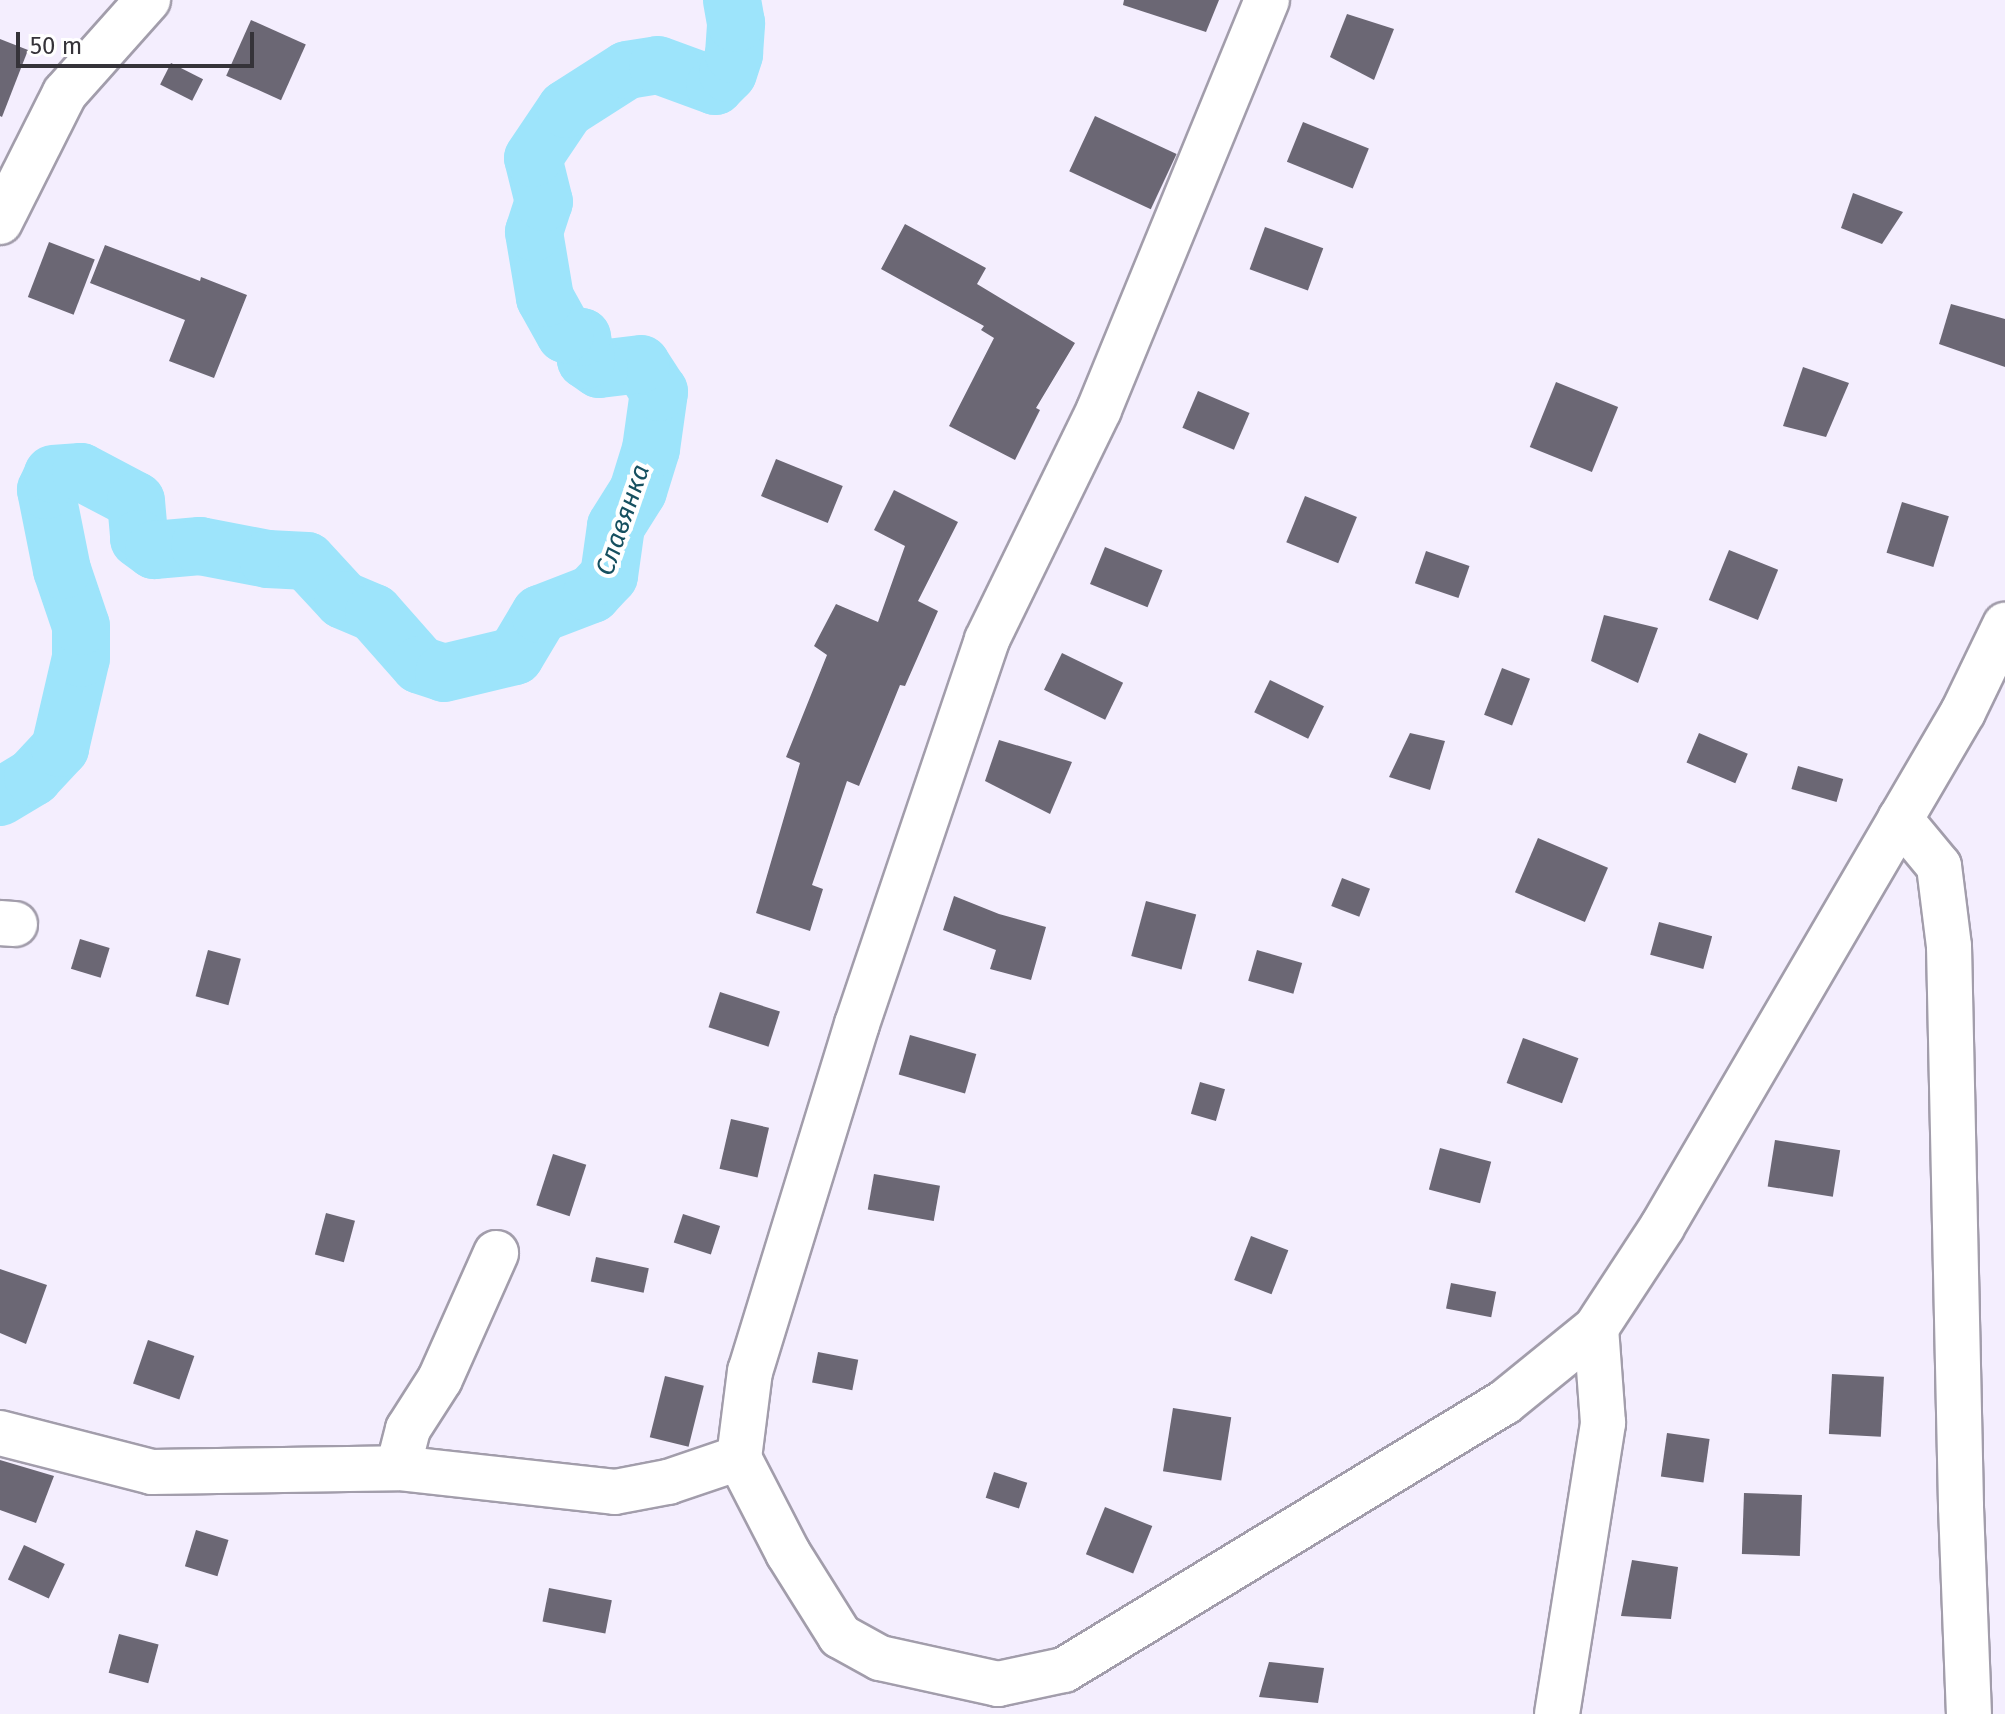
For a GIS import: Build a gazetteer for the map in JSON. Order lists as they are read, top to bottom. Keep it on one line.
{"water":["Славянка"],"scale_bar":"50 m"}
